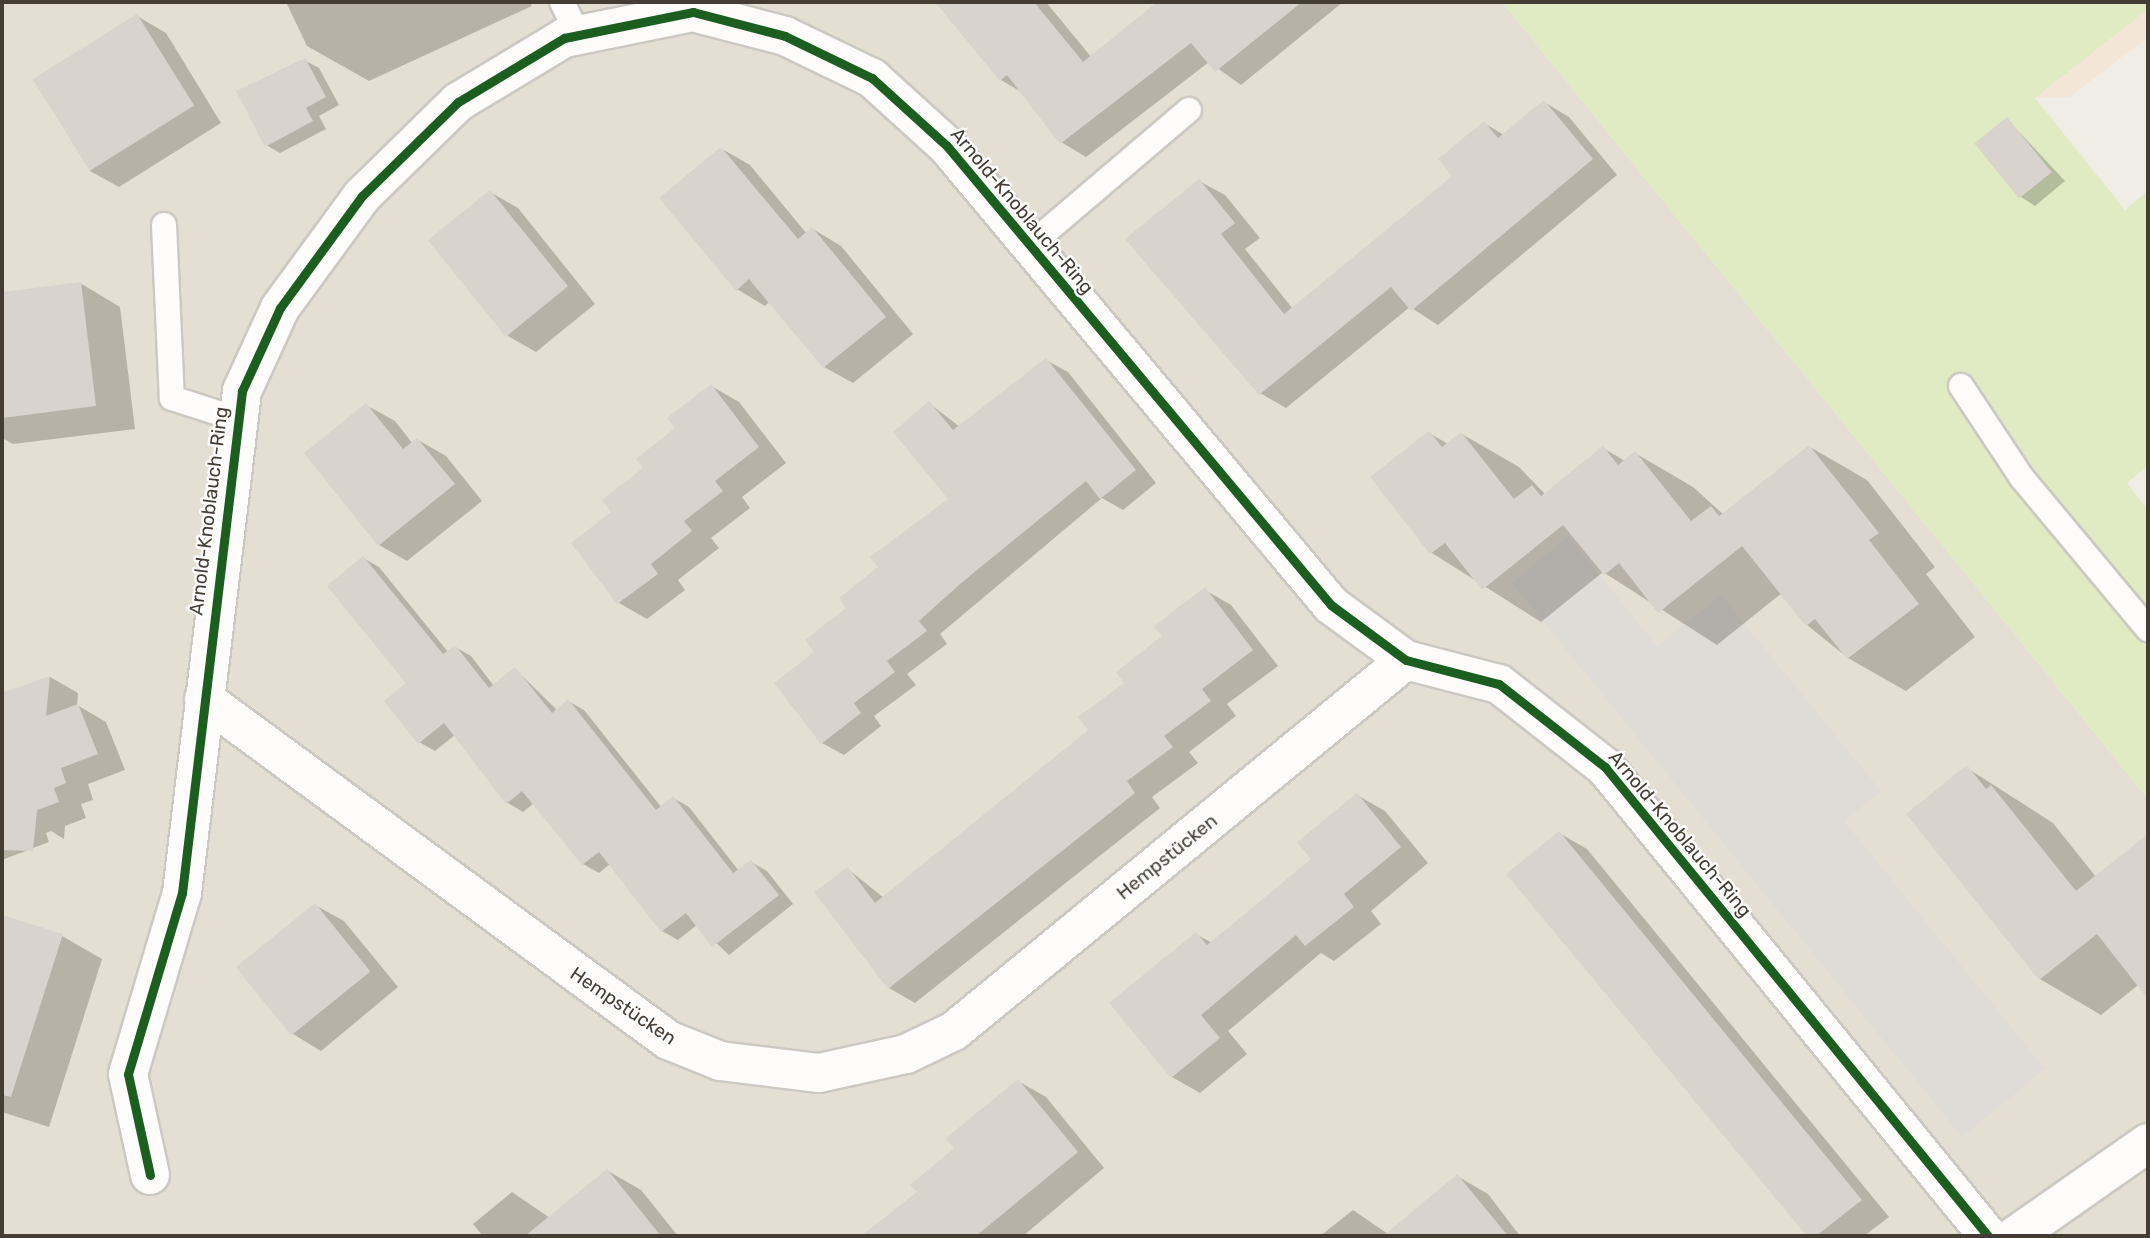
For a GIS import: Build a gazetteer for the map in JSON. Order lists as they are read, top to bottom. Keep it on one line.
{"streets":{"street":["Arnold-Knoblauch-Ring","Hempstücken"]},"crossings":[["Arnold-Knoblauch-Ring","Hempstücken"]]}
